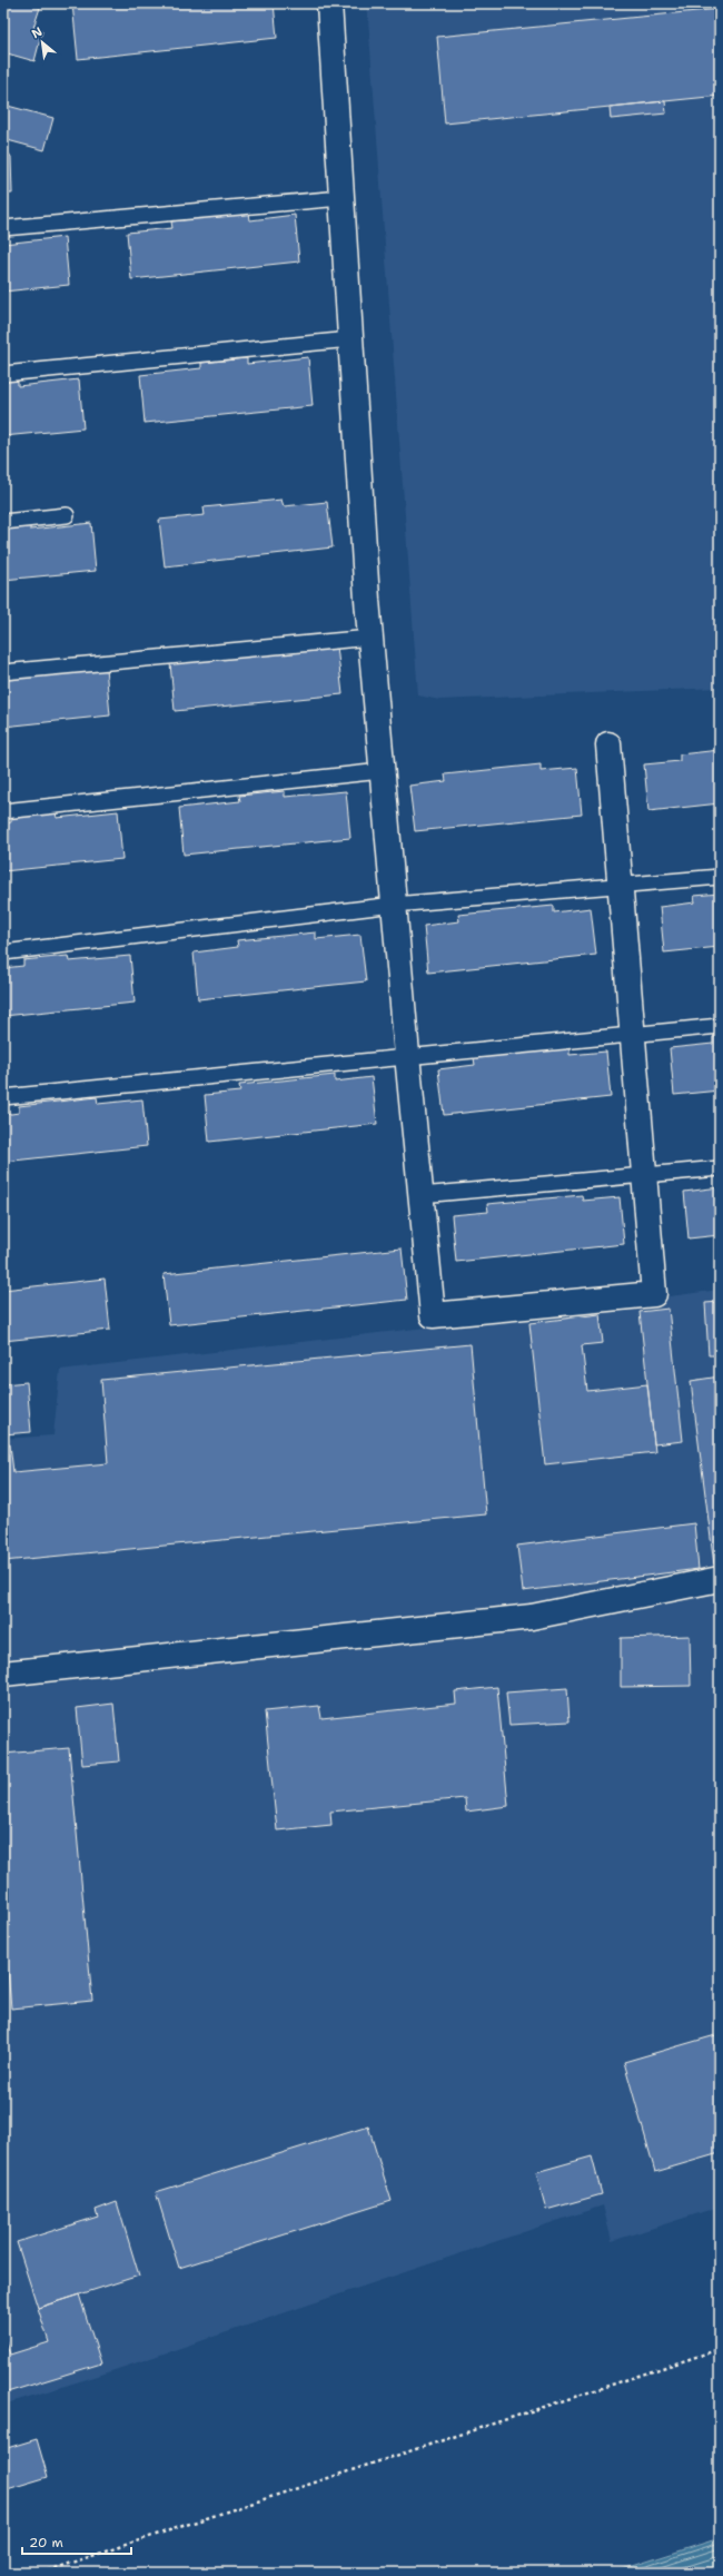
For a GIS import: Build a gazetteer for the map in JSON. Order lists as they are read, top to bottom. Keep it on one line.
{"scale_bar":"20 m","north":"top left"}
